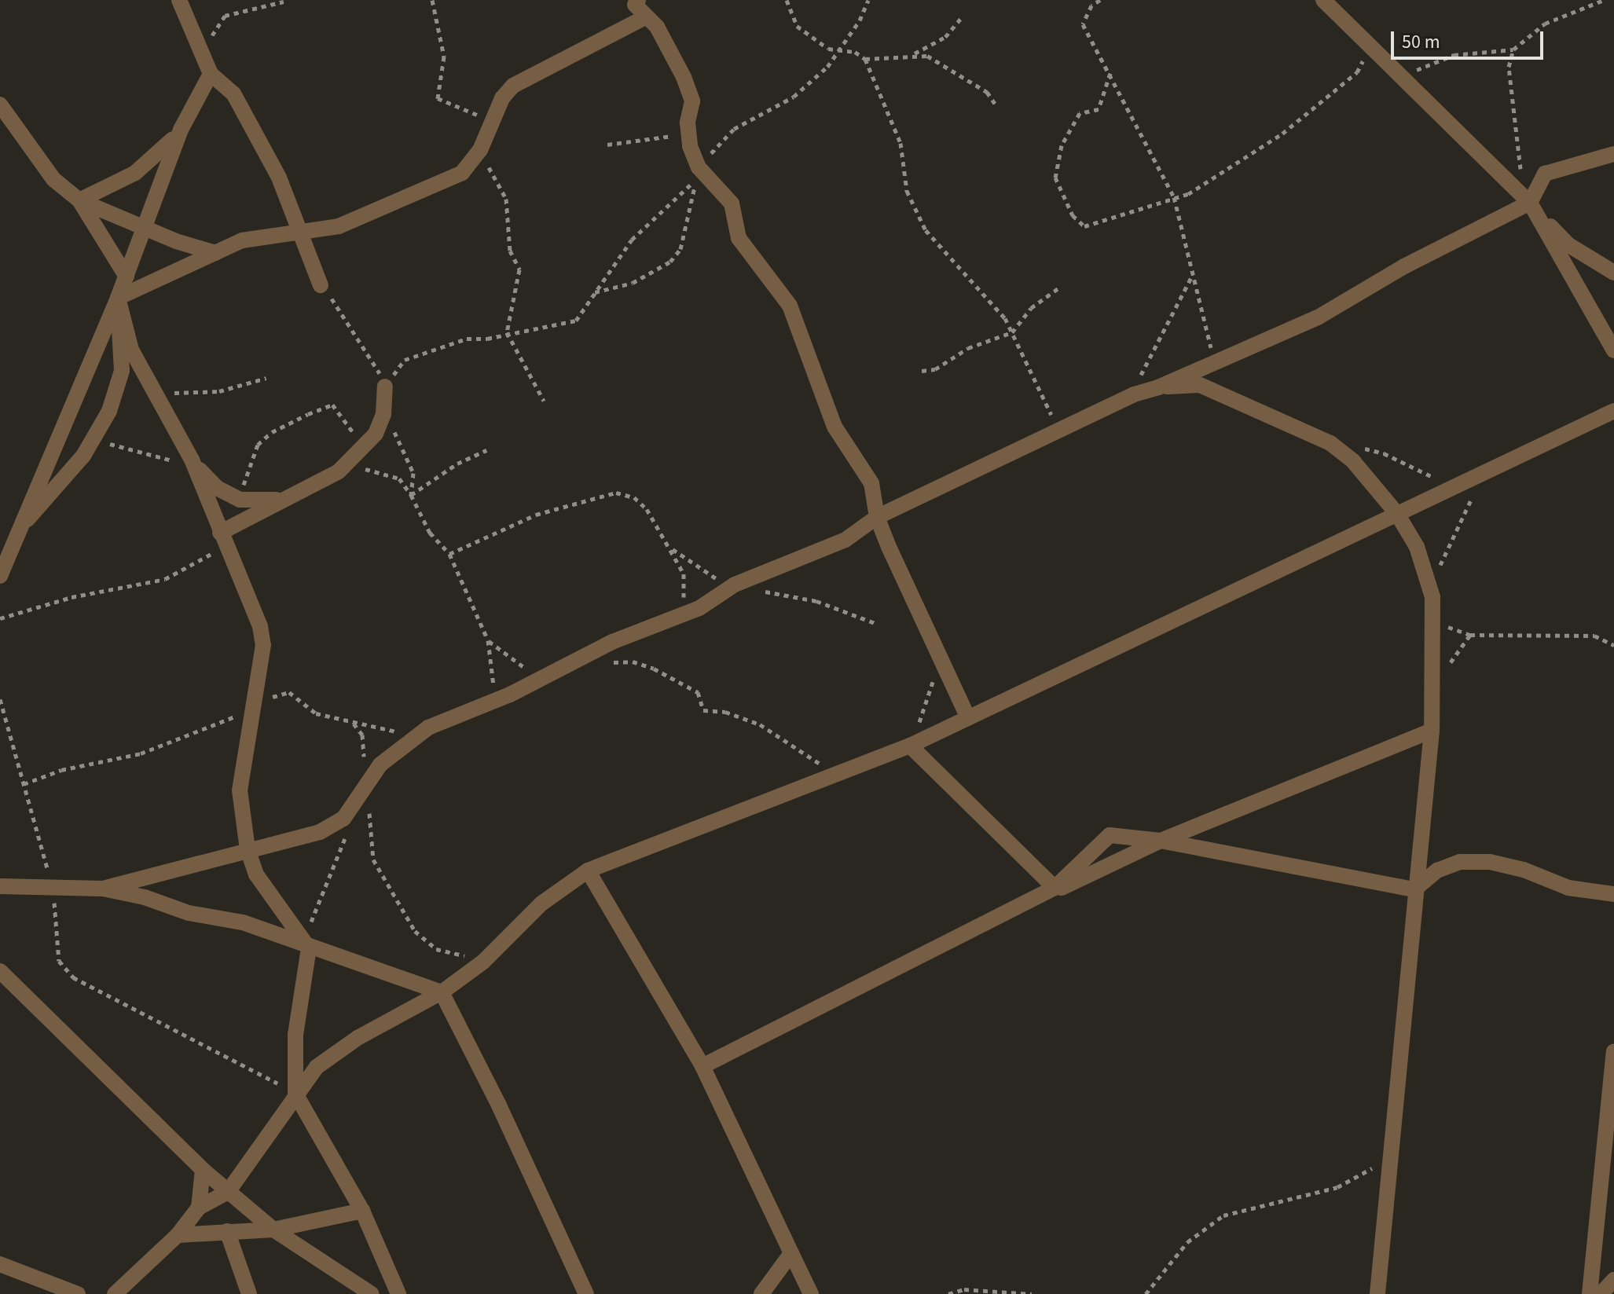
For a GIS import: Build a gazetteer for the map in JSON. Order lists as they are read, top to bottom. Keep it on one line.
{"scale_bar":"50 m"}
